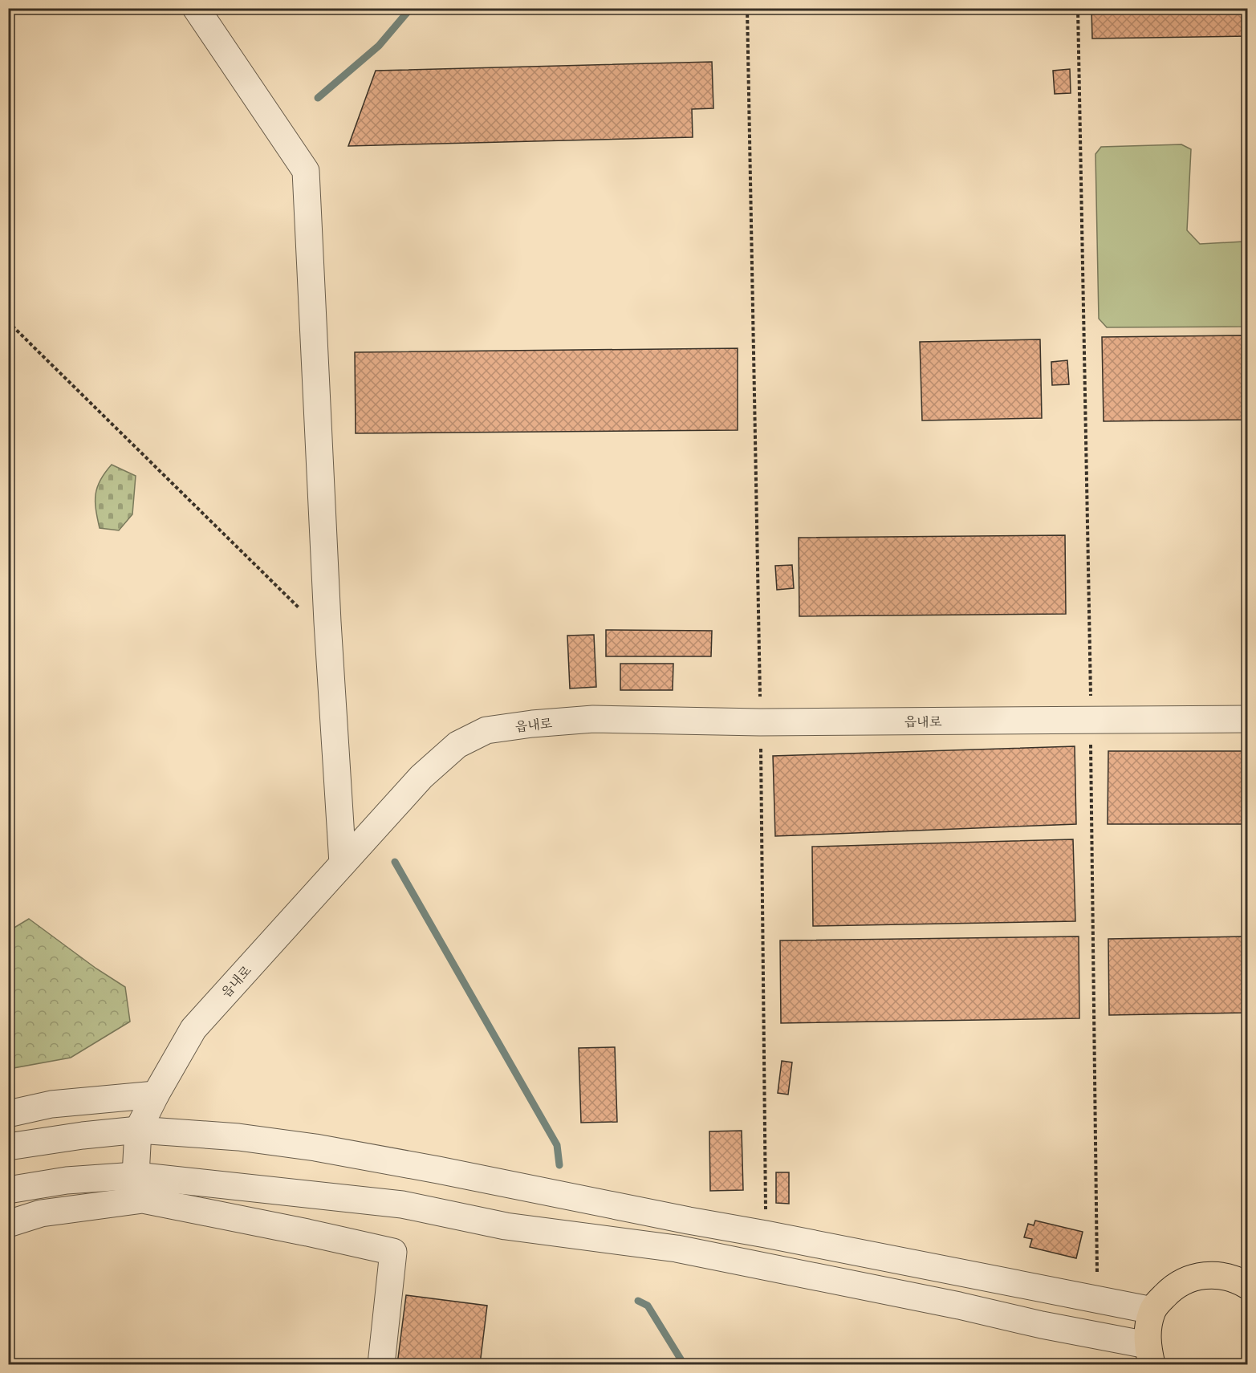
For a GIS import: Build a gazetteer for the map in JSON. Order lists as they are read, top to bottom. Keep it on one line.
{"streets":{"street":["읍내로"]}}
